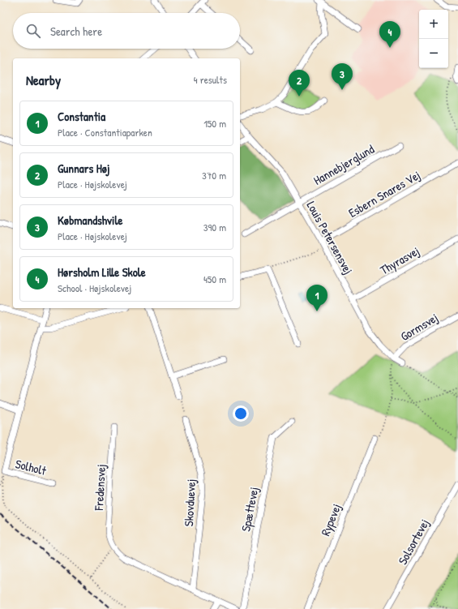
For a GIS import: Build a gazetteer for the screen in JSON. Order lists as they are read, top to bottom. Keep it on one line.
{"streets":{"street":["Hannebjerglund","Esbern Snares Vej","Louis Petersensvej","Thyrasvej","Gormsvej","Solholt","Fredensvej","Skovduevej","Spættevej","Rypevej","Solsortevej"]},"crossings":[["Hannebjerglund","Louis Petersensvej"],["Esbern Snares Vej","Louis Petersensvej"],["Louis Petersensvej","Thyrasvej"],["Louis Petersensvej","Gormsvej"],["Fredensvej","Skovduevej"]],"page":{"map_buttons":["+","−"],"search":"Search here","pins":["4","3","2","1"],"heading":["Nearby","4 results"],"list":[{"mark":"1","name":"Constantia","note":"Place · Constantiaparken","value":"150 m"},{"mark":"2","name":"Gunnars Høj","note":"Place · Højskolevej","value":"370 m"},{"mark":"3","name":"Købmandshvile","note":"Place · Højskolevej","value":"390 m"},{"mark":"4","name":"Hørsholm Lille Skole","note":"School · Højskolevej","value":"450 m"}]}}
